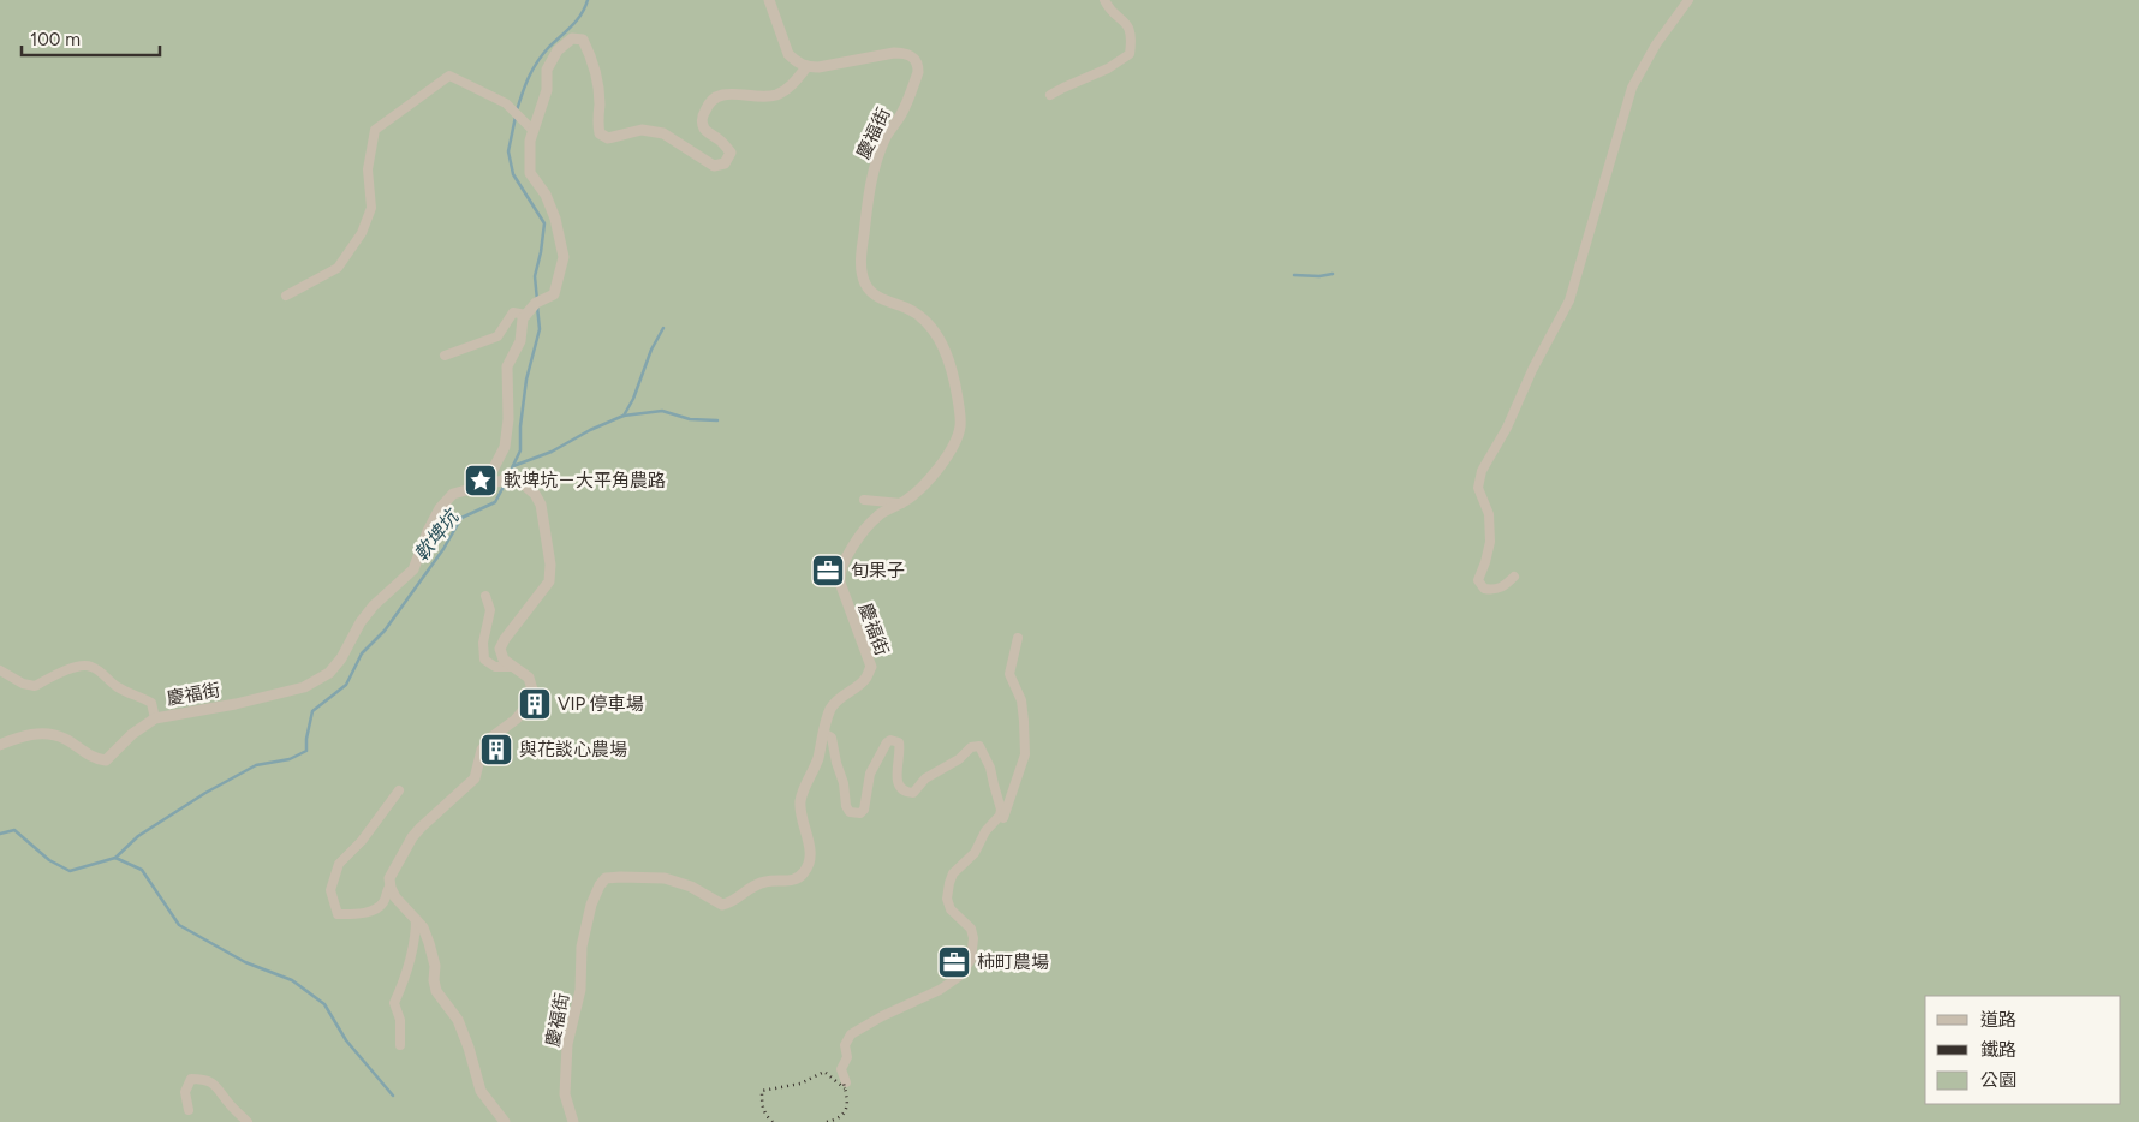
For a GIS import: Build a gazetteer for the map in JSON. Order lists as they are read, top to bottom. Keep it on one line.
{"streets":{"street":["慶福街"]},"water":["軟埤坑"],"places":{"place":["軟埤坑－大平角農路"],"office":["旬果子","柿町農場"],"building":["VIP 停車場","與花談心農場"]},"legend":["道路","鐵路","公園"],"scale_bar":"100 m"}
